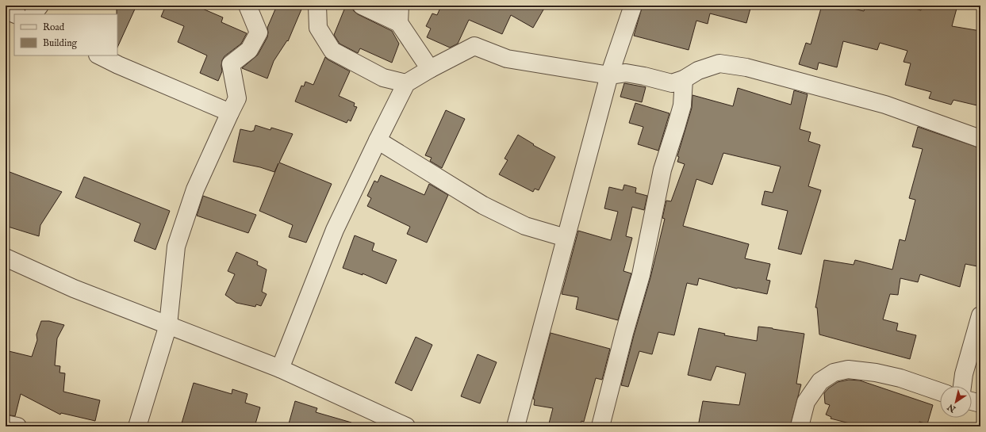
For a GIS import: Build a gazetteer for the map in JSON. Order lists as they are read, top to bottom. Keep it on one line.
{"legend":["Road","Building"],"north":"bottom left"}
